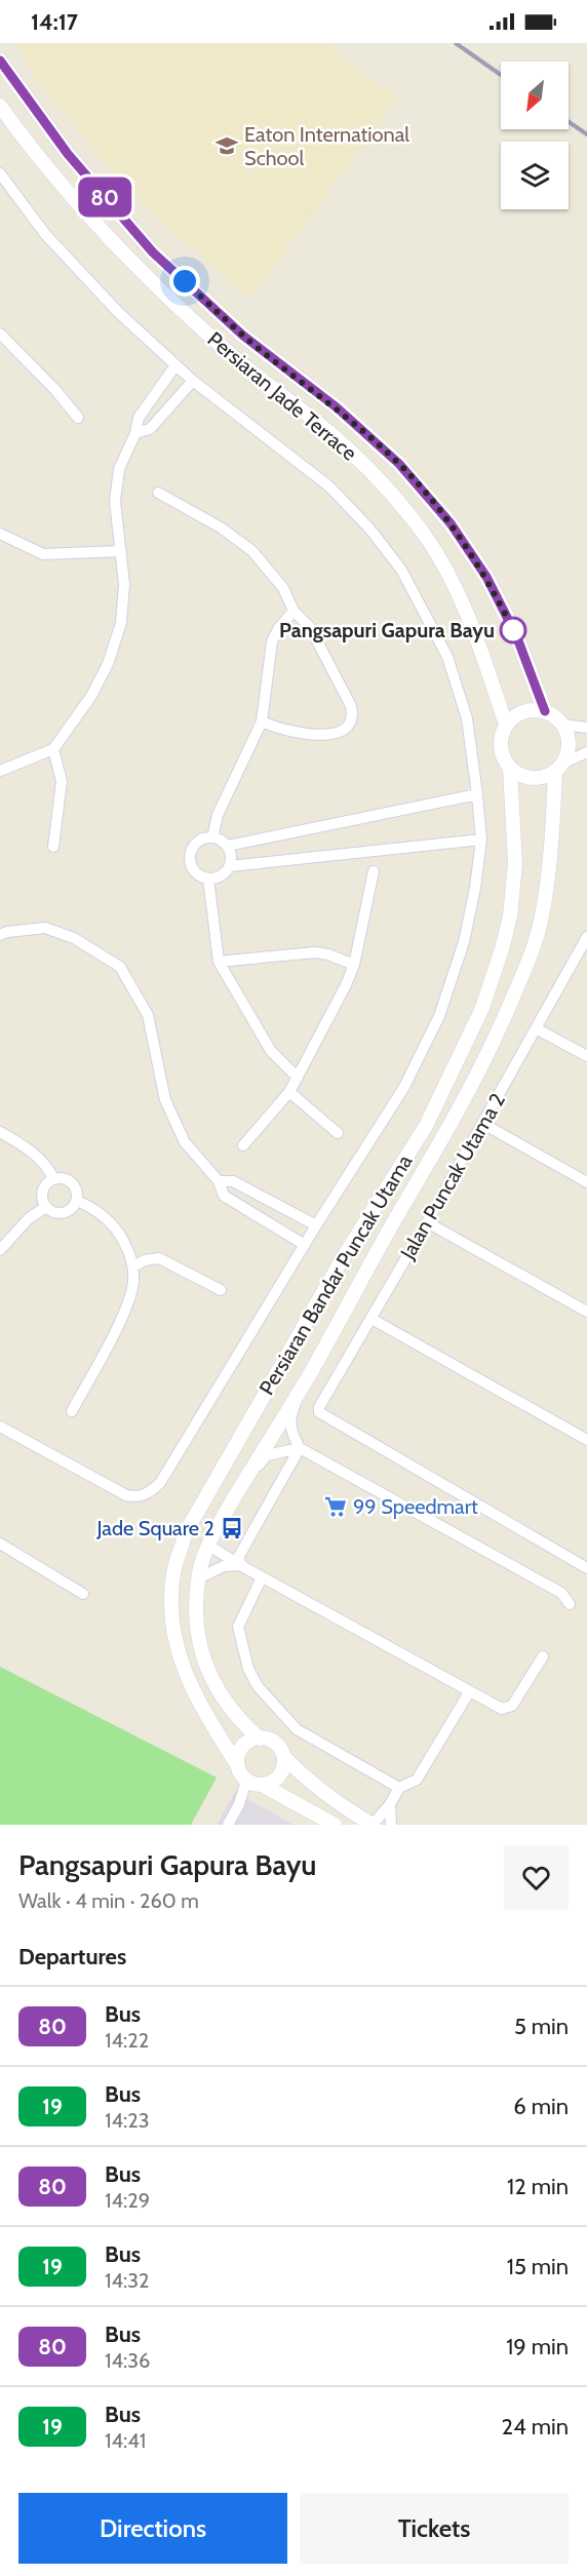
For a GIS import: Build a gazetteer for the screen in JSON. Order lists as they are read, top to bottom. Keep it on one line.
{"streets":{"street":["Persiaran Jade Terrace","Jalan Puncak Utama 2","Persiaran Bandar Puncak Utama"]},"crossings":[["Persiaran Jade Terrace","Persiaran Bandar Puncak Utama"]],"places":{"school or university":["Eaton International School"],"other":["Pangsapuri Gapura Bayu"],"supermarket":["99 Speedmart"],"bus stop":["Jade Square 2"]},"lines":["bus line 80"],"north":"bottom left","page":{"status":"14:17","on_map":"80","heading":[["Pangsapuri Gapura Bayu","Walk · 4 min · 260 m"],"Departures"],"list":[{"mark":"80","name":"Bus","note":"14:22","value":"5 min"},{"mark":"19","name":"Bus","note":"14:23","value":"6 min"},{"mark":"80","name":"Bus","note":"14:29","value":"12 min"},{"mark":"19","name":"Bus","note":"14:32","value":"15 min"},{"mark":"80","name":"Bus","note":"14:36","value":"19 min"},{"mark":"19","name":"Bus","note":"14:41","value":"24 min"}],"buttons":["Directions","Tickets"]}}
